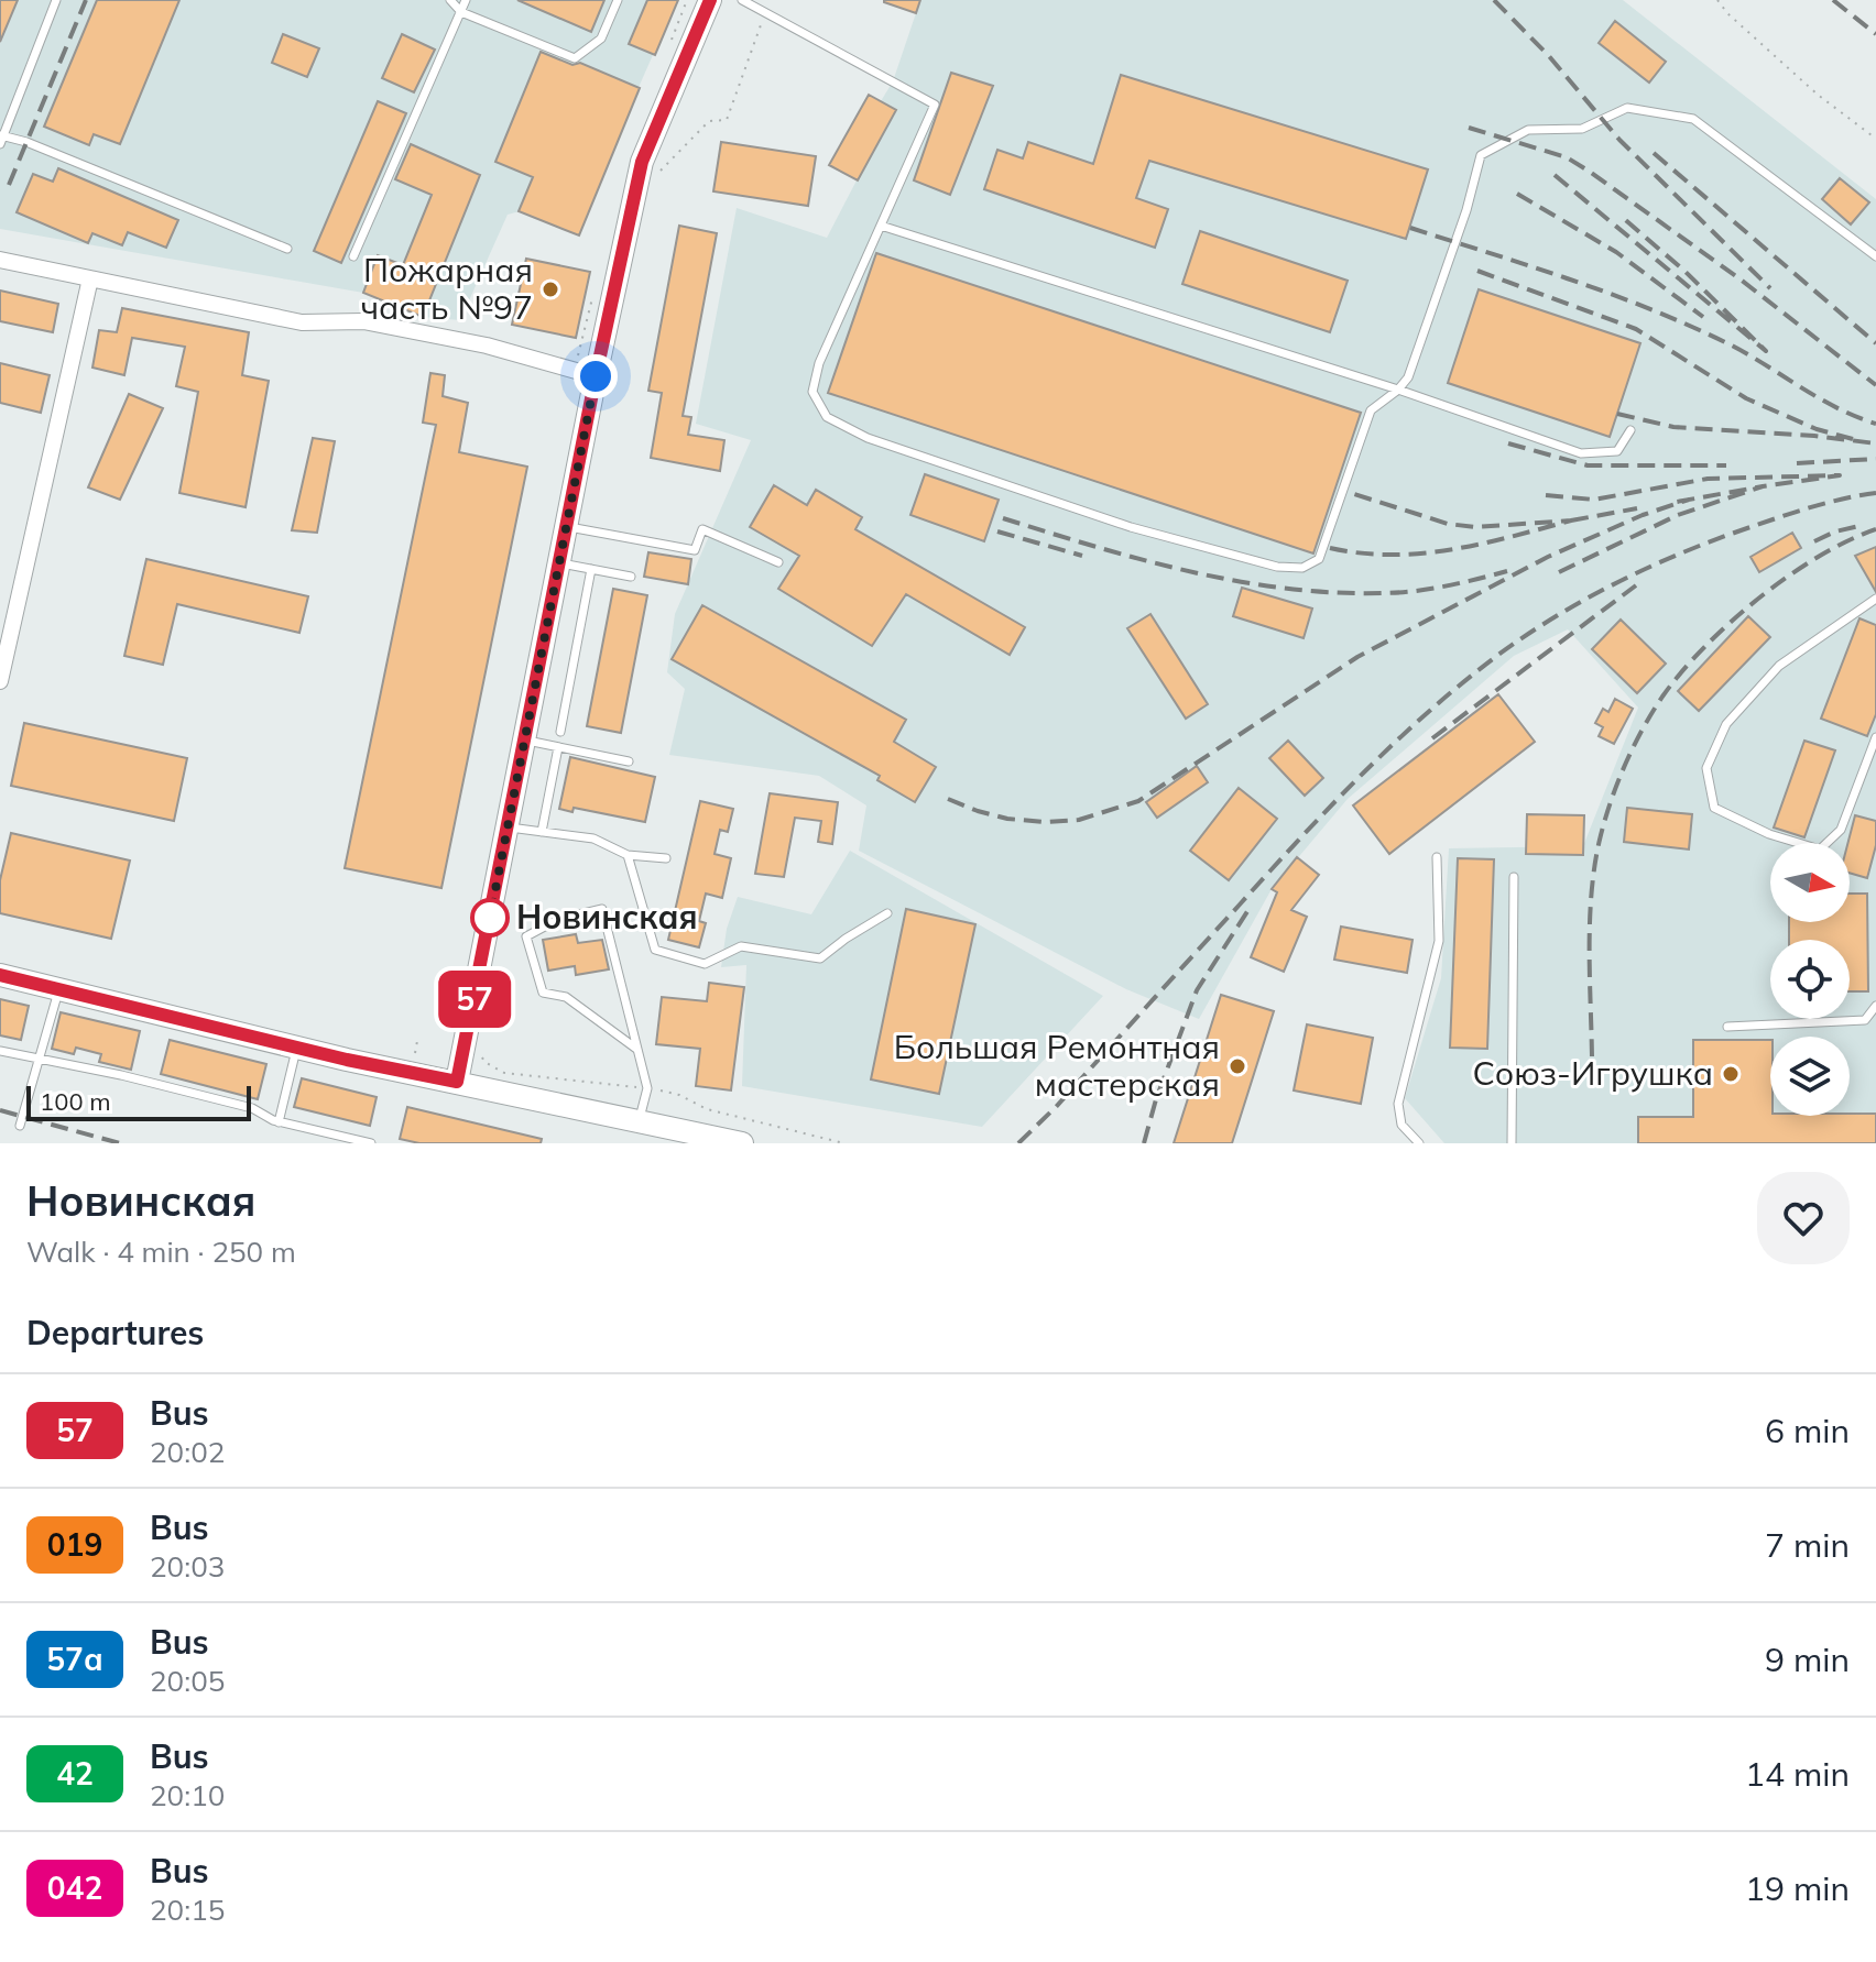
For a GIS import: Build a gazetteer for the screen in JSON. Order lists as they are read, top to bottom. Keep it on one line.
{"places":["Пожарная часть №97","Новинская","Большая Ремонтная мастерская","Союз-Игрушка"],"lines":["bus line 57"],"scale_bar":"100 m","north":"right","page":{"on_map":"57","scale":"100 m","heading":[["Новинская","Walk · 4 min · 250 m"],"Departures"],"list":[{"mark":"57","name":"Bus","note":"20:02","value":"6 min"},{"mark":"019","name":"Bus","note":"20:03","value":"7 min"},{"mark":"57а","name":"Bus","note":"20:05","value":"9 min"},{"mark":"42","name":"Bus","note":"20:10","value":"14 min"},{"mark":"042","name":"Bus","note":"20:15","value":"19 min"}]}}
